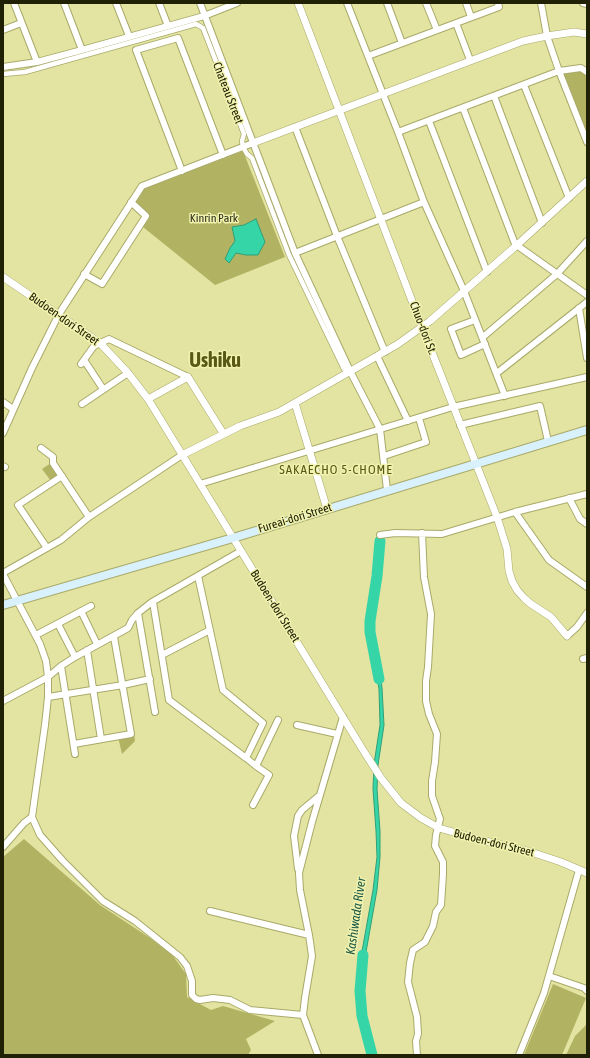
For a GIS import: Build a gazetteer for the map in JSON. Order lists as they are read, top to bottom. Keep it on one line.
{"streets":{"main road":["Fureai-dori Street"],"street":["Chateau Street","Budoen-dori Street","Chuo-dori St."]},"crossings":[["Budoen-dori Street","Fureai-dori Street"],["Chuo-dori St.","Fureai-dori Street"]],"districts":["Ushiku","SAKAECHO 5-CHOME"],"water":["Kashiwada River"],"parks":["Kinrin Park"]}
